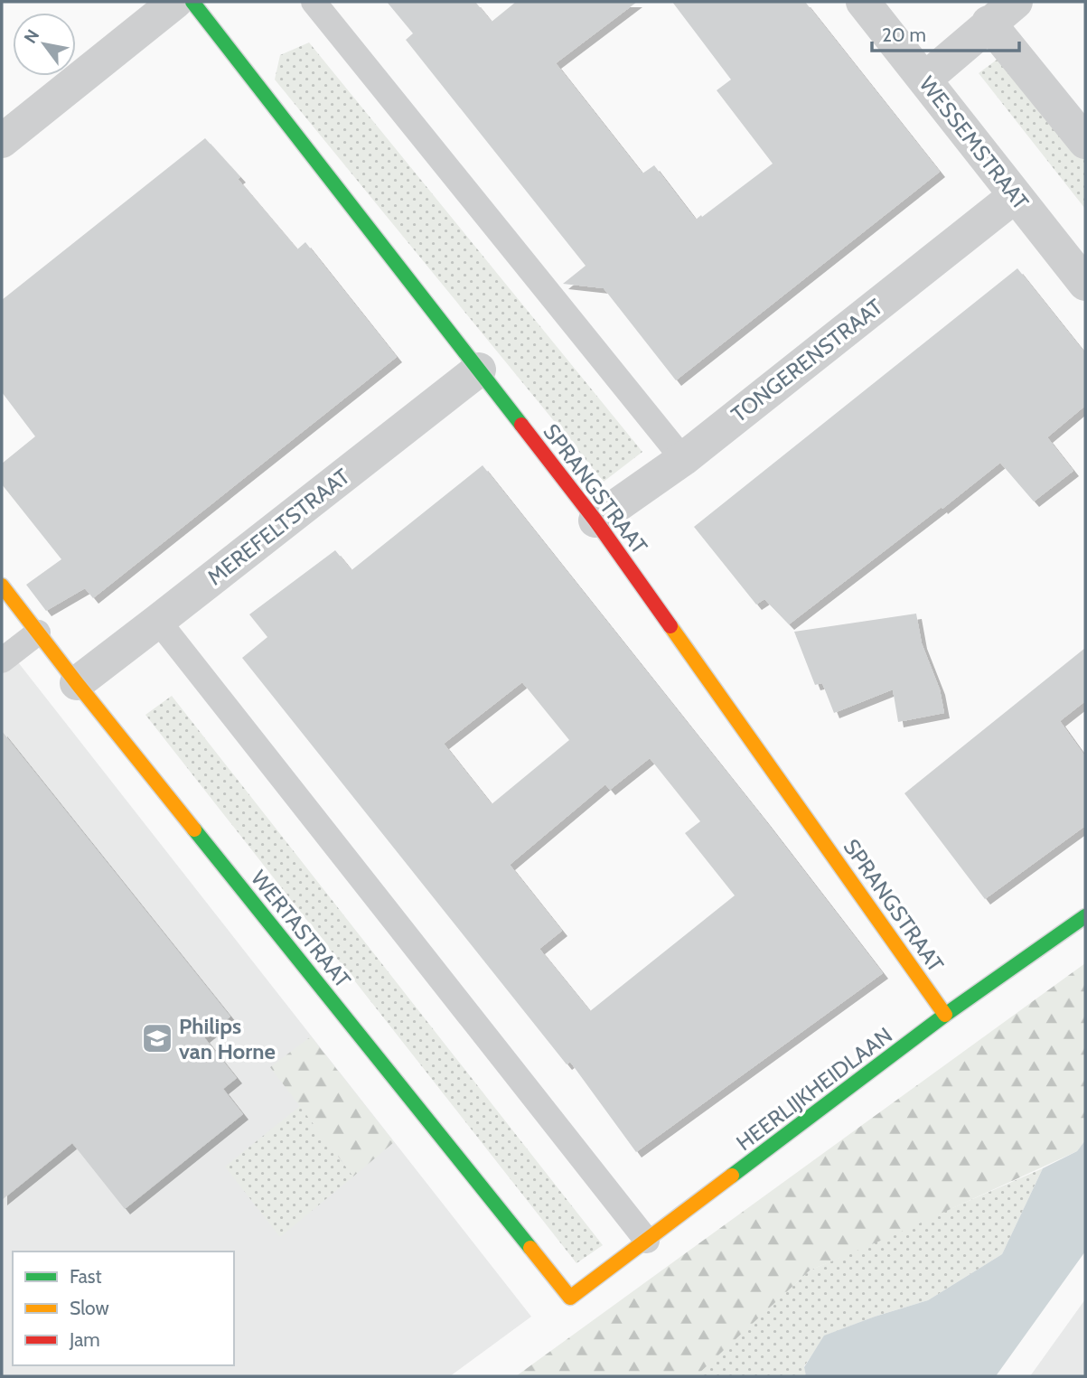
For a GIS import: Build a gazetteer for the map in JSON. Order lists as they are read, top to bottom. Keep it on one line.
{"streets":{"street":["WESSEMSTRAAT","TONGERENSTRAAT","SPRANGSTRAAT","MEREFELTSTRAAT","WERTASTRAAT","HEERLIJKHEIDLAAN"]},"crossings":[["WESSEMSTRAAT","TONGERENSTRAAT"],["TONGERENSTRAAT","SPRANGSTRAAT"],["SPRANGSTRAAT","MEREFELTSTRAAT"],["SPRANGSTRAAT","HEERLIJKHEIDLAAN"],["MEREFELTSTRAAT","WERTASTRAAT"],["WERTASTRAAT","HEERLIJKHEIDLAAN"]],"places":{"school or university":["Philips van Horne"]},"legend":["Fast","Slow","Jam"],"scale_bar":"20 m","north":"top left"}
